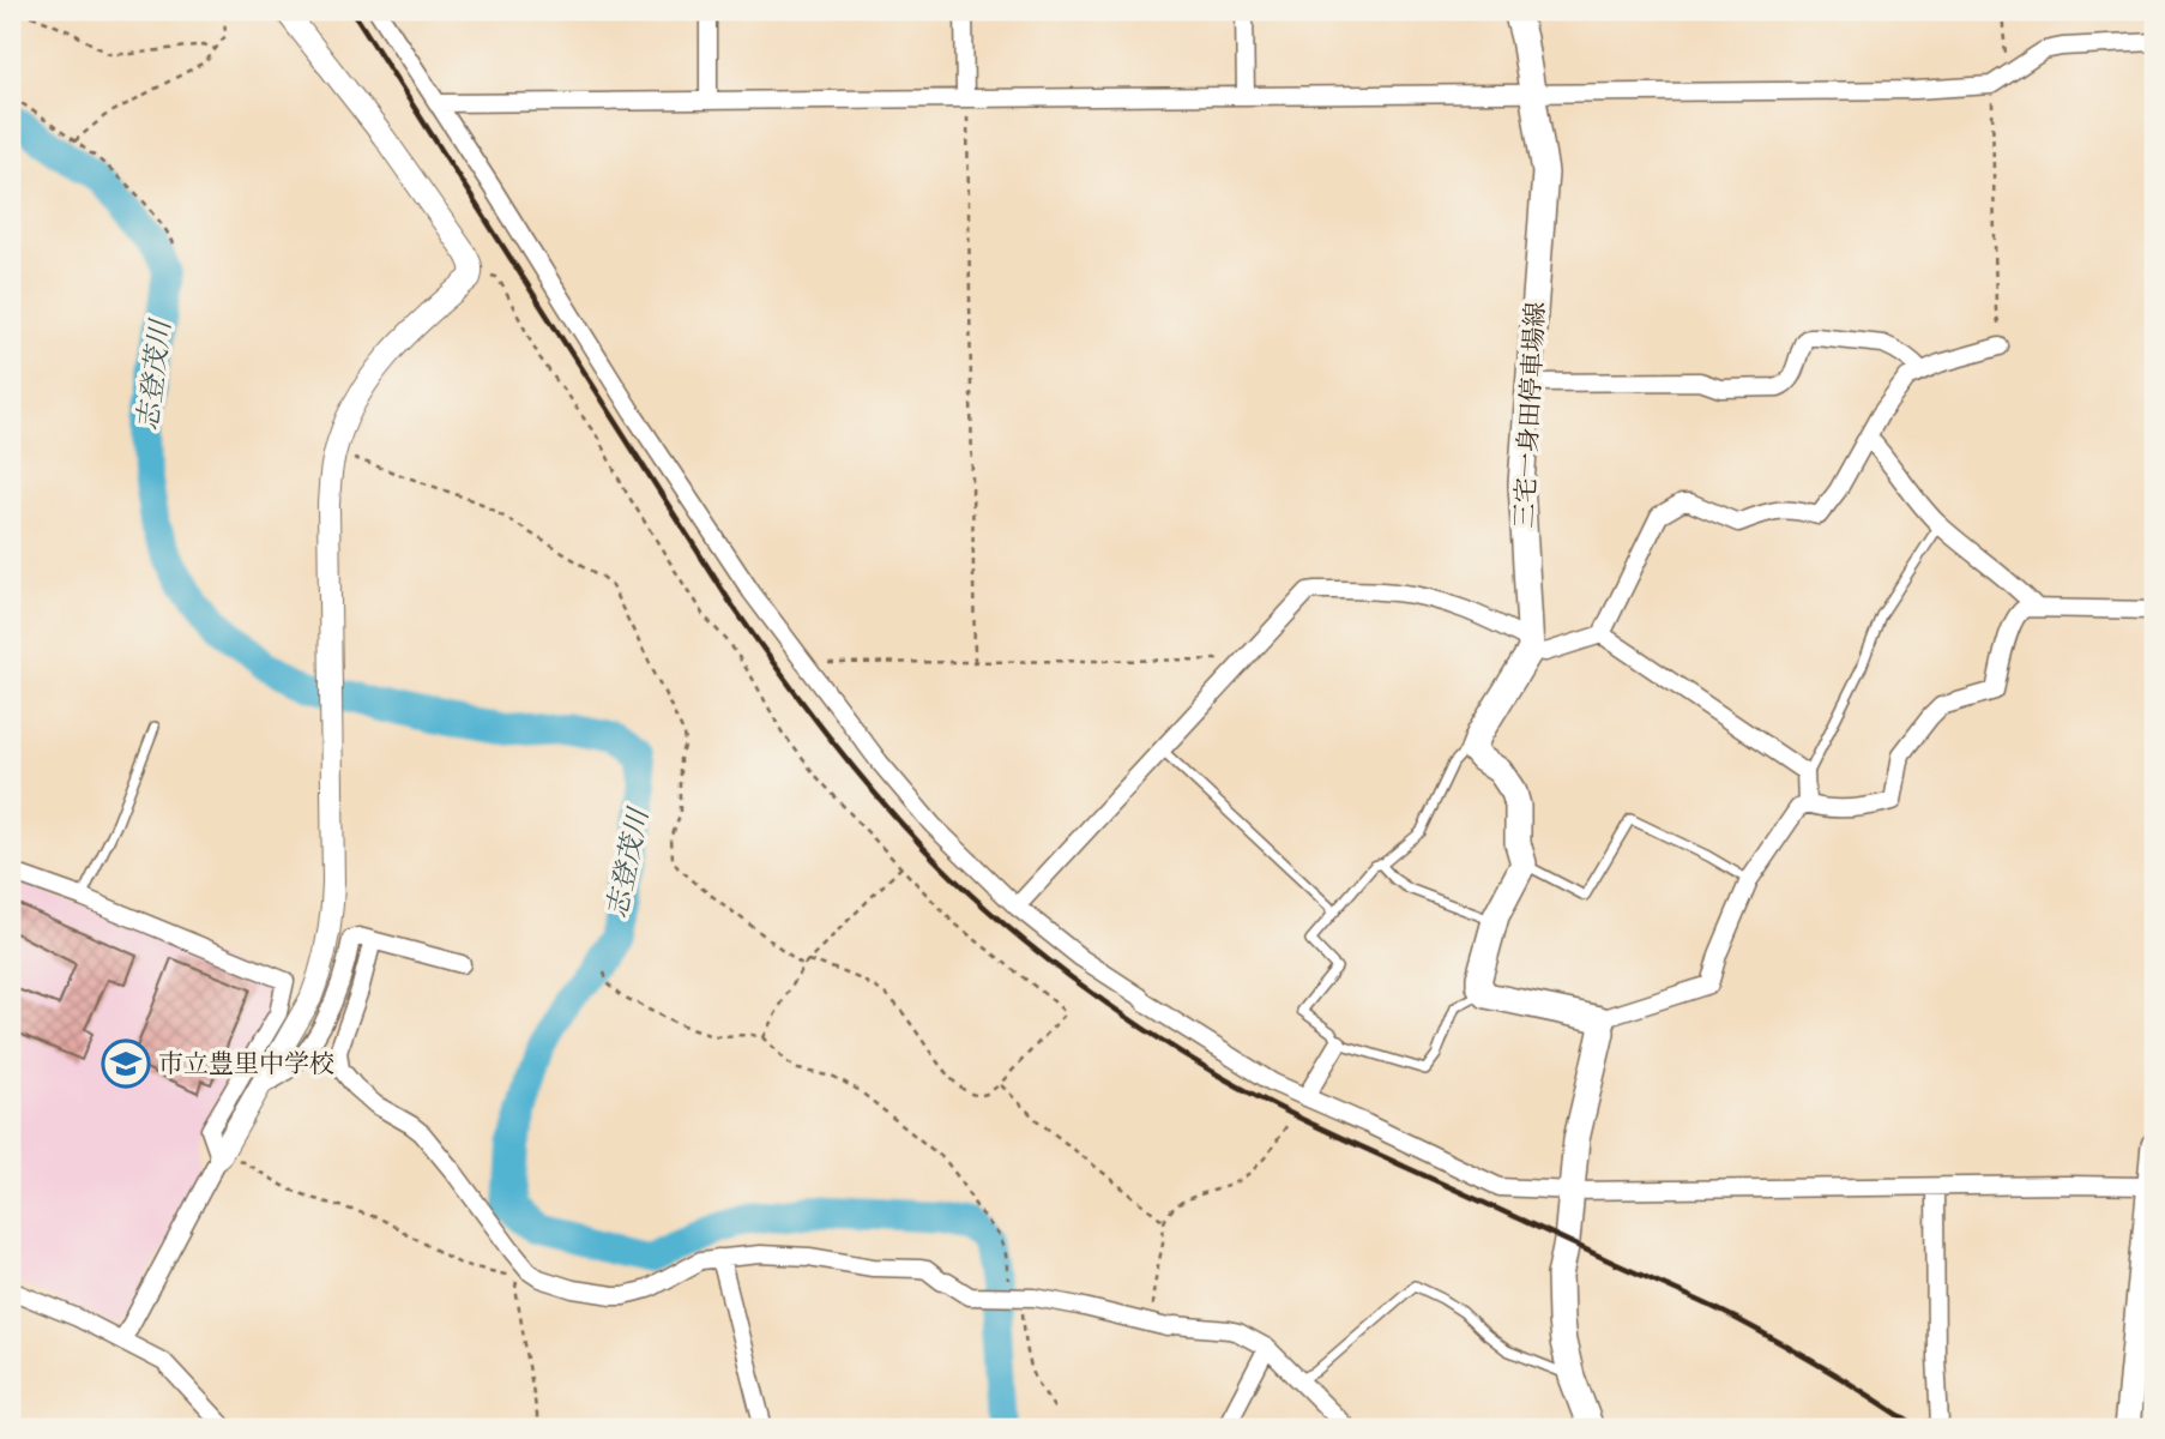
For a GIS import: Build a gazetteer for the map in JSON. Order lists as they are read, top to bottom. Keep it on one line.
{"streets":{"main road":["三宅一身田停車場線"]},"water":["志登茂川"],"places":{"school or university":["市立豊里中学校"]}}
